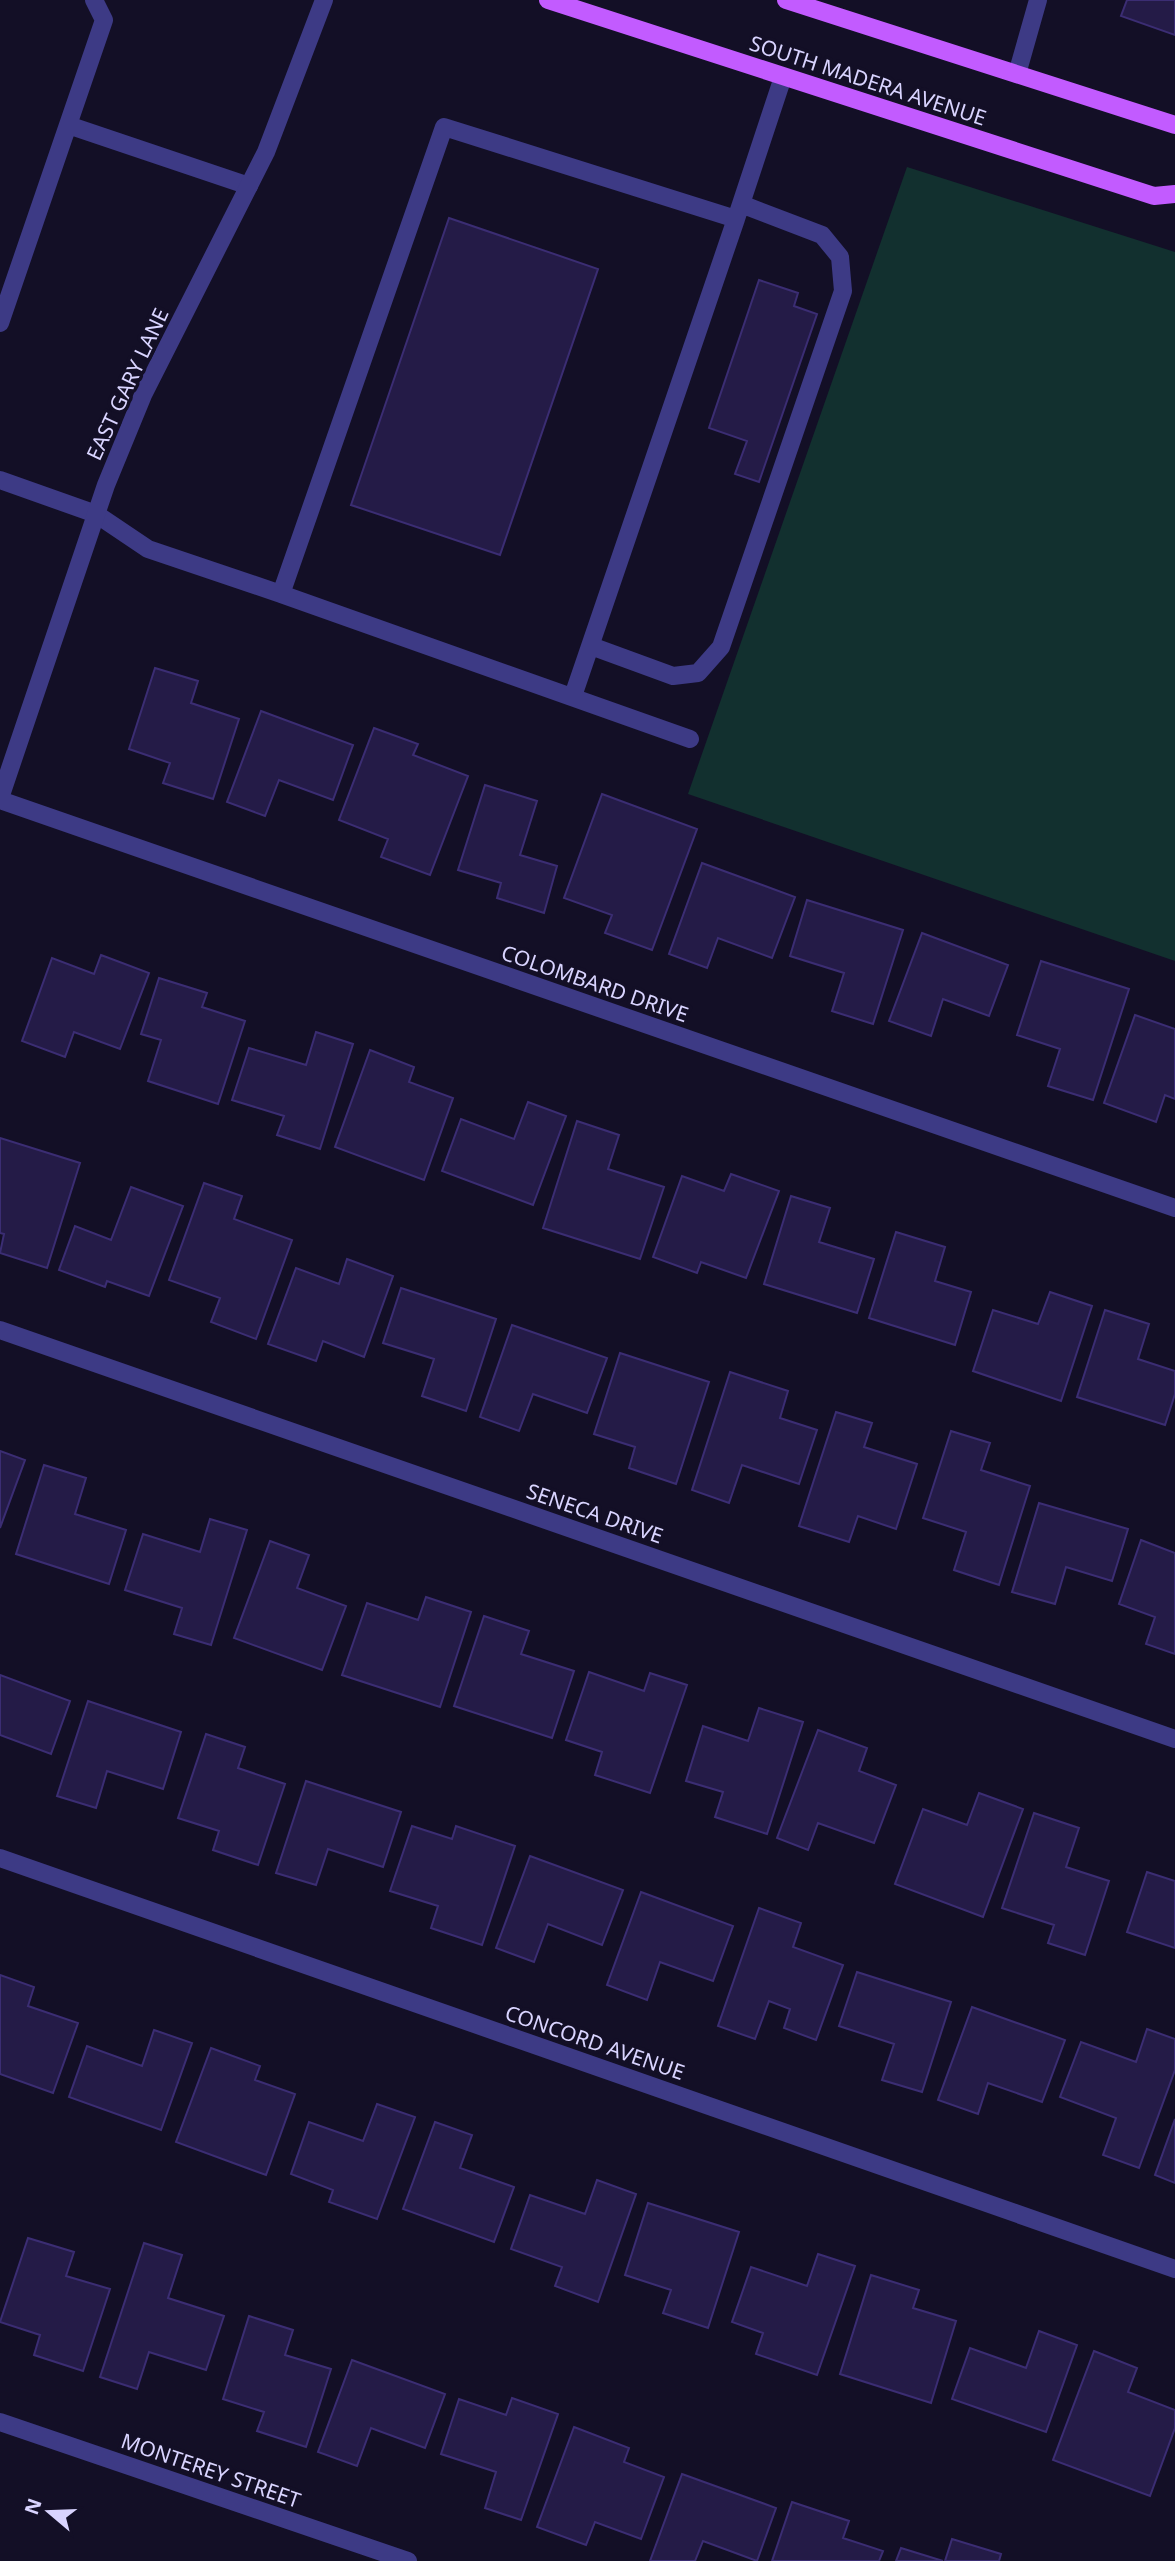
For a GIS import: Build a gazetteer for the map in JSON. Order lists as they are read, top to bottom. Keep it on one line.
{"streets":{"main road":["SOUTH MADERA AVENUE"],"street":["EAST GARY LANE","COLOMBARD DRIVE","SENECA DRIVE","CONCORD AVENUE","MONTEREY STREET"]},"crossings":[["EAST GARY LANE","COLOMBARD DRIVE"]],"north":"left"}
